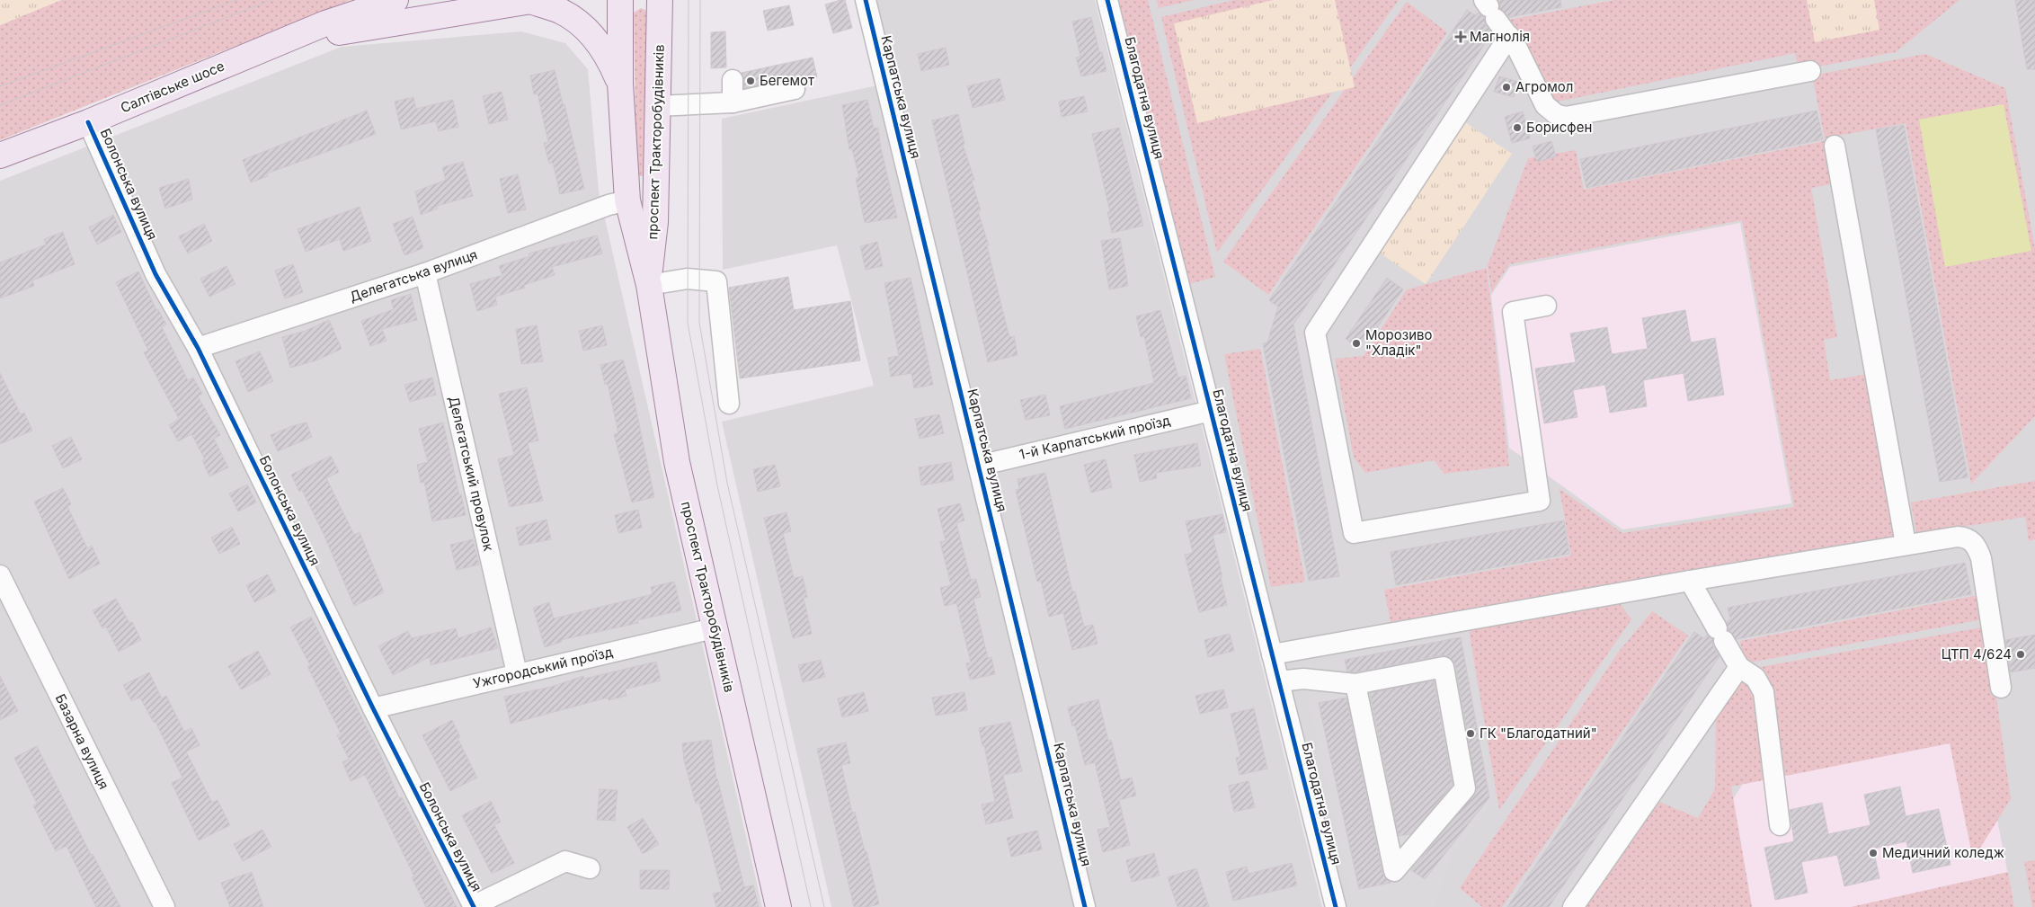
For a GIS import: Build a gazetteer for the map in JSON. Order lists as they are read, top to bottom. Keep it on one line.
{"streets":{"main road":["Салтівське шосе","проспект Тракторобудівників"],"street":["Карпатська вулиця","Благодатна вулиця","Болонська вулиця","Делегатська вулиця","1-й Карпатський проїзд","Делегатський провулок","Ужгородський проїзд","Базарна вулиця"]},"crossings":[["Салтівське шосе","Болонська вулиця"],["Карпатська вулиця","1-й Карпатський проїзд"],["Благодатна вулиця","1-й Карпатський проїзд"],["проспект Тракторобудівників","Делегатська вулиця"],["проспект Тракторобудівників","Ужгородський проїзд"],["Болонська вулиця","Делегатська вулиця"],["Болонська вулиця","Ужгородський проїзд"],["Делегатська вулиця","Делегатський провулок"],["Делегатський провулок","Ужгородський проїзд"]],"places":{"health":["Магнолія"],"other":["Бегемот","Агромол","Борисфен","Морозиво \"Хладік\"","ЦТП 4/624","ГК \"Благодатний\"","Медичний коледж"]}}
